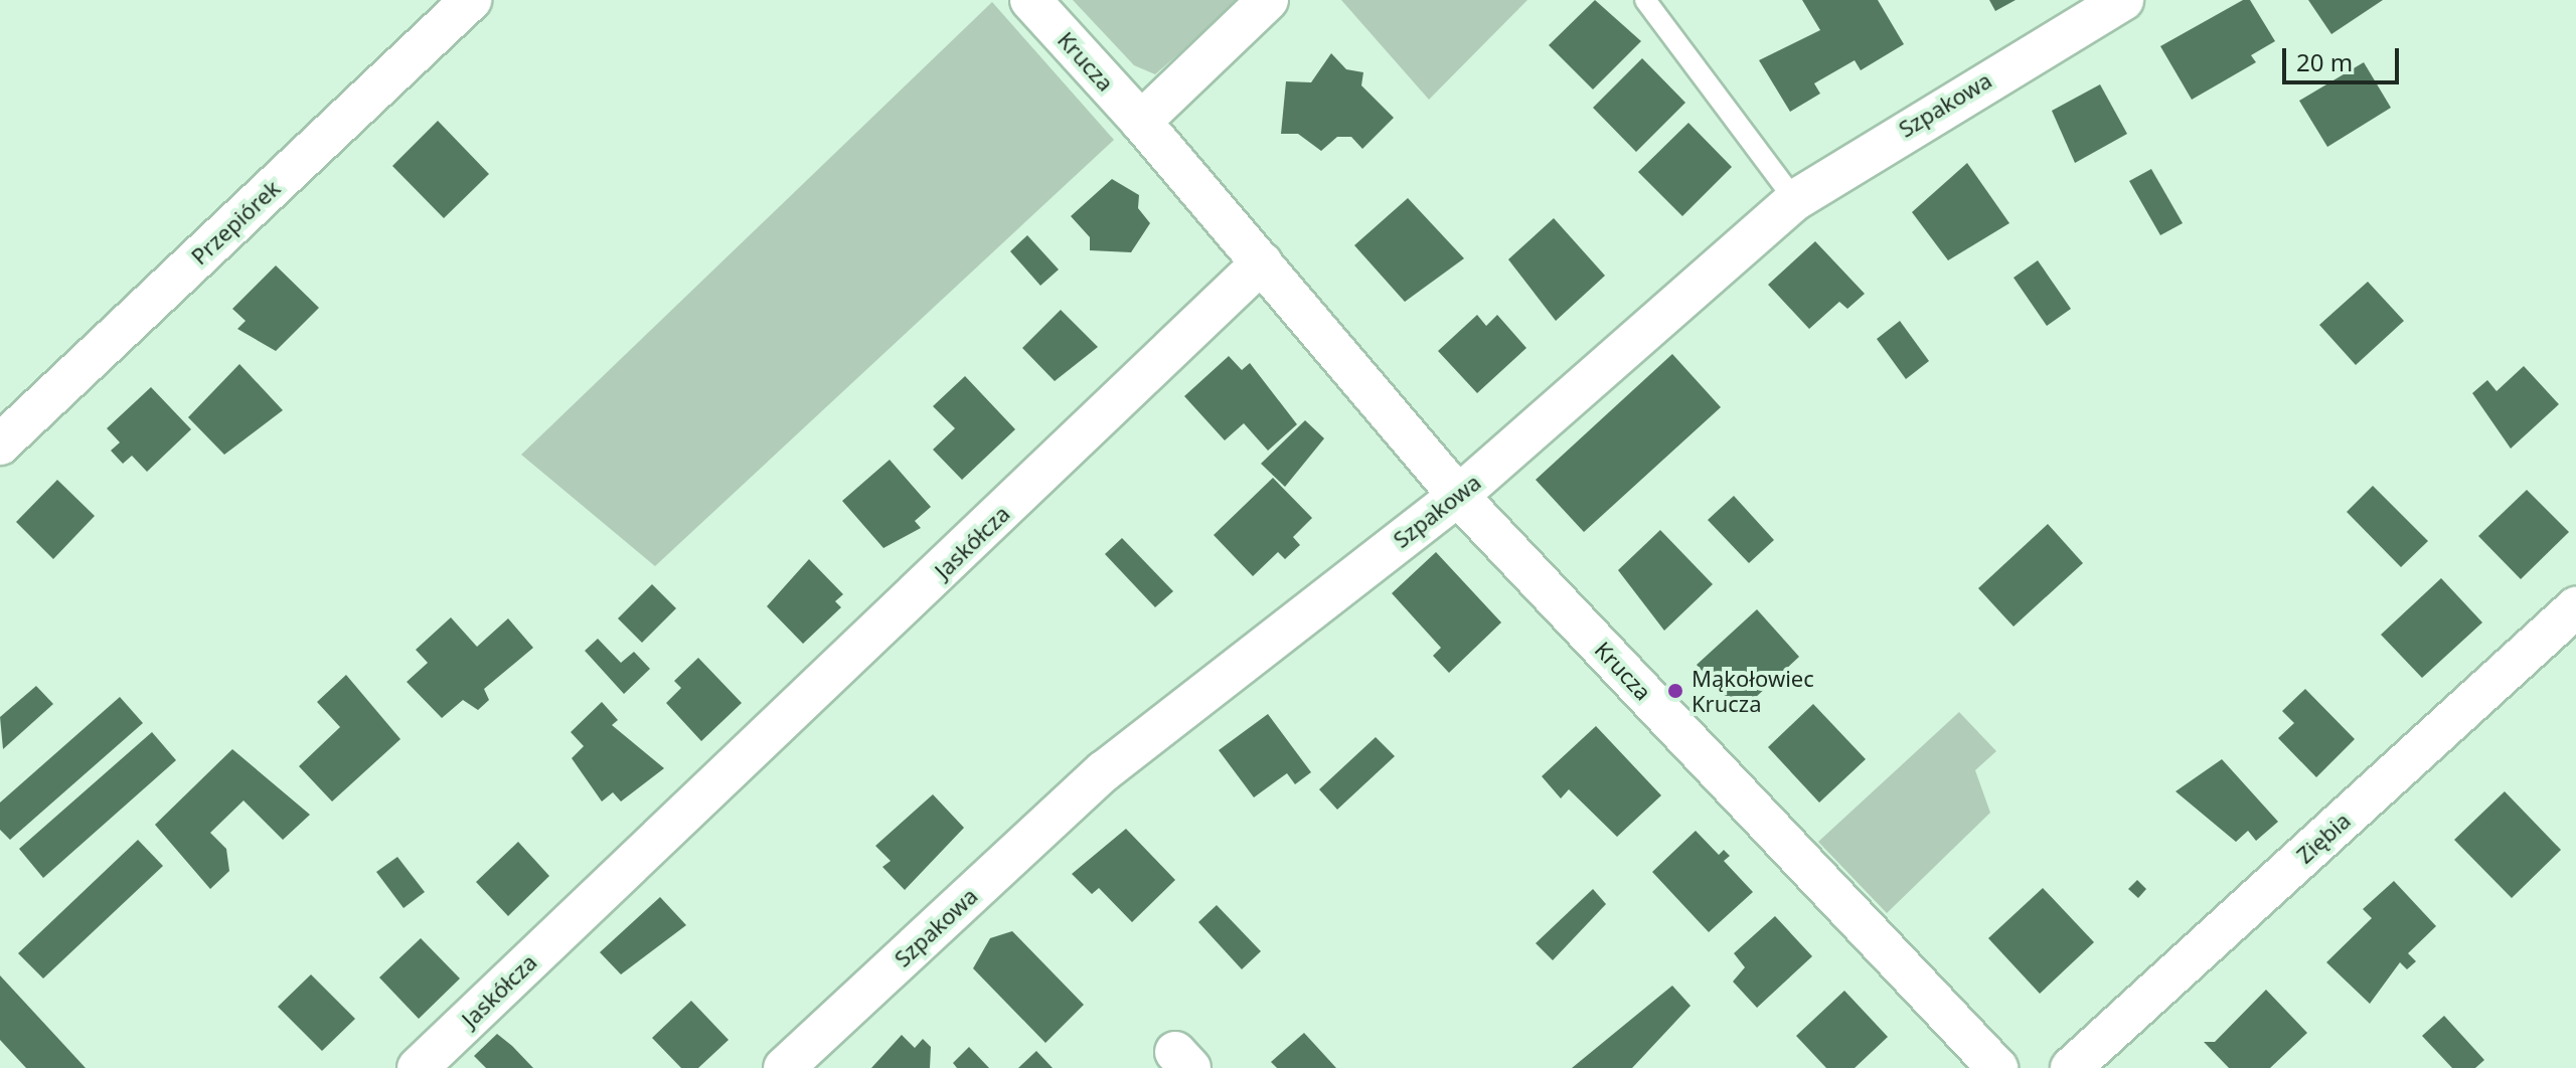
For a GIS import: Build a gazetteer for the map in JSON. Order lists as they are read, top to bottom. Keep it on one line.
{"streets":{"street":["Krucza","Szpakowa","Przepiórek","Jaskółcza","Ziębia"]},"crossings":[["Krucza","Szpakowa"],["Krucza","Jaskółcza"]],"places":["Mąkołowiec Krucza"],"scale_bar":"20 m"}
